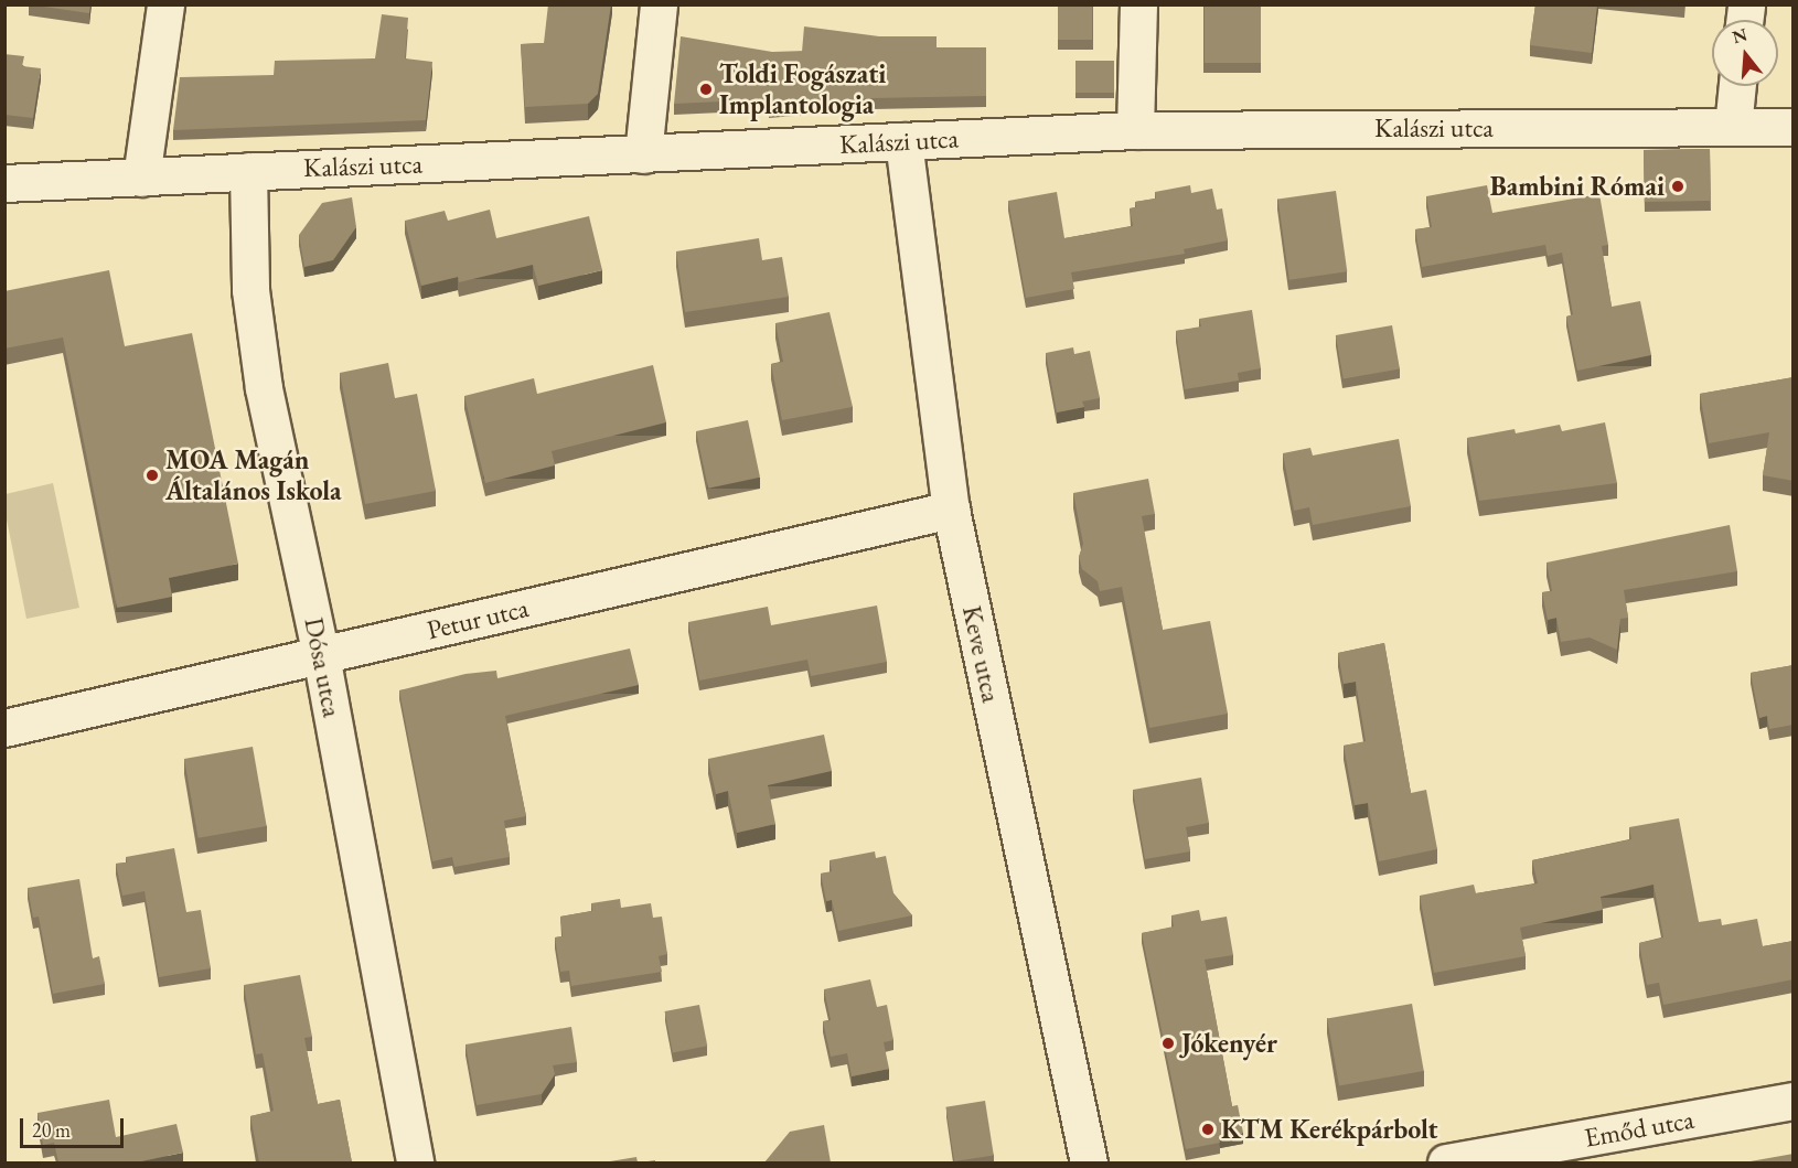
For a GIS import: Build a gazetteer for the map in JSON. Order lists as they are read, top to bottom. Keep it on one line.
{"streets":{"street":["Kalászi utca","Petur utca","Keve utca","Dósa utca","Emőd utca"]},"crossings":[["Kalászi utca","Keve utca"],["Kalászi utca","Dósa utca"],["Petur utca","Keve utca"],["Petur utca","Dósa utca"]],"places":["Toldi Fogászati Implantologia","Bambini Római","MOA Magán Általános Iskola","Jókenyér","KTM Kerékpárbolt"],"scale_bar":"20 m","north":"top"}
